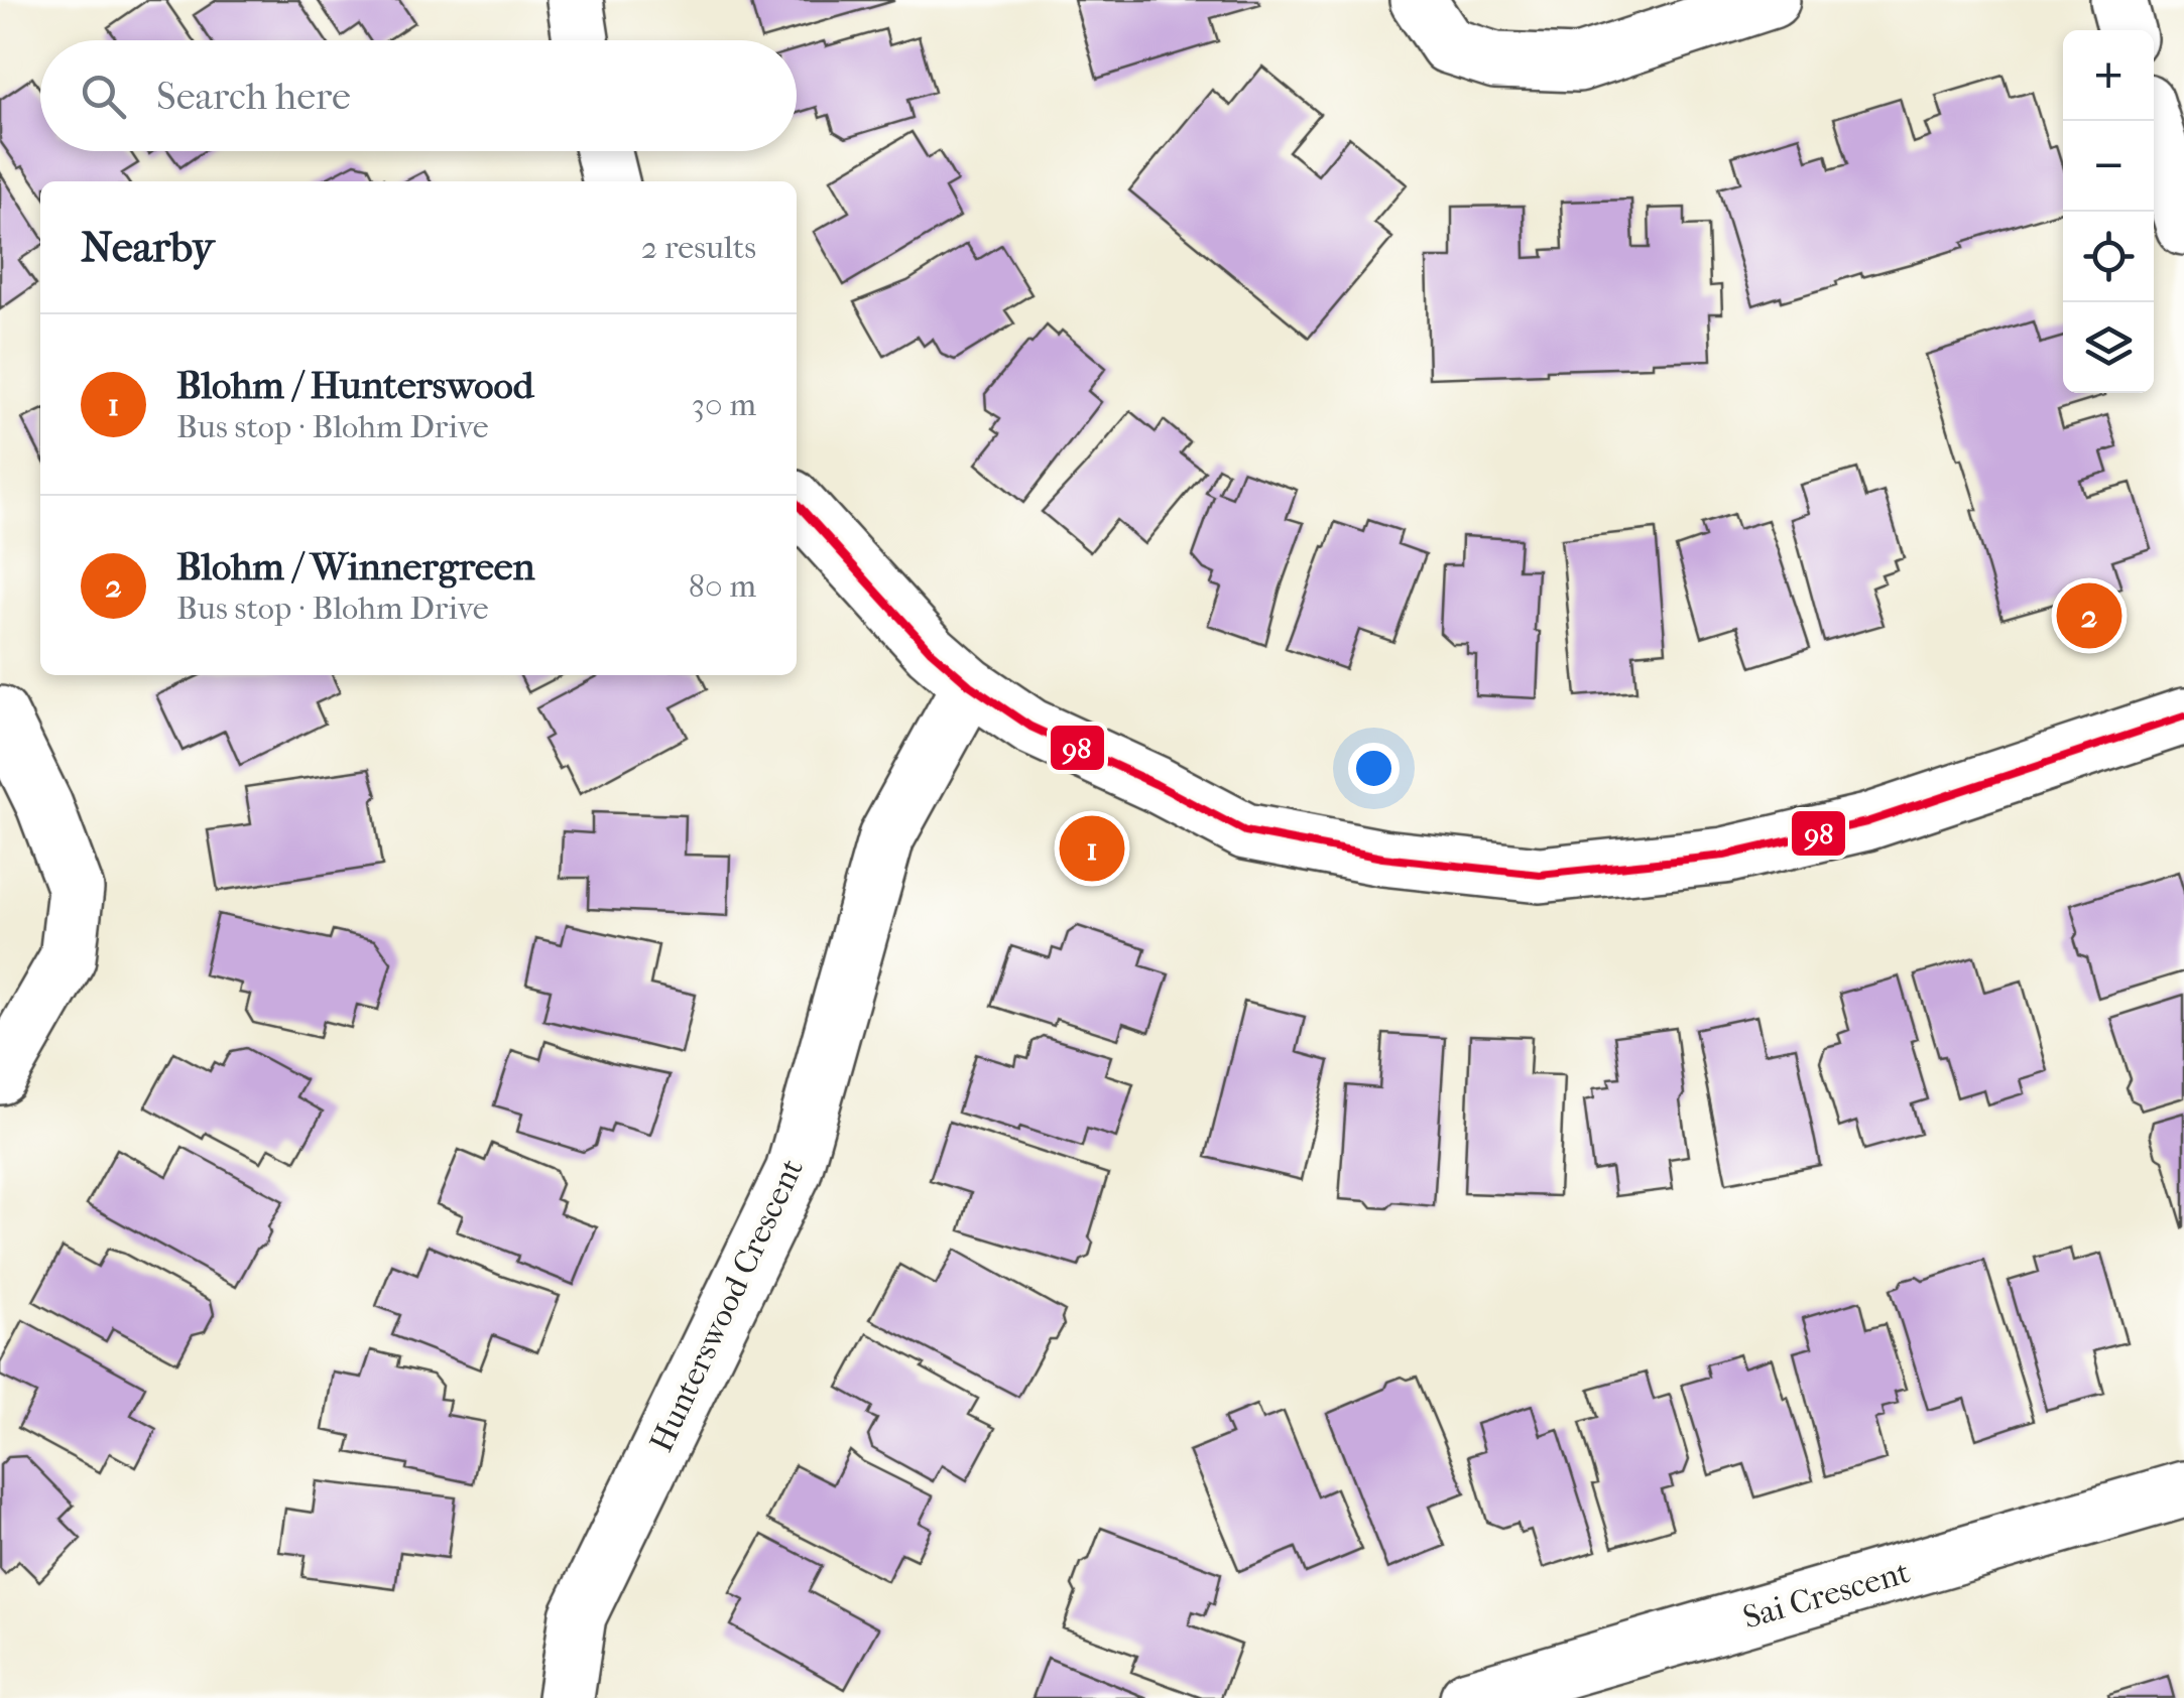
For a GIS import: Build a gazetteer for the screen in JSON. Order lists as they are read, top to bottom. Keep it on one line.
{"streets":{"street":["Hunterswood Crescent","Sai Crescent"]},"lines":["transit line 98"],"page":{"map_buttons":["+","−"],"search":"Search here","heading":["Nearby","2 results"],"list":[{"mark":"1","name":"Blohm / Hunterswood","note":"Bus stop · Blohm Drive","value":"30 m"},{"mark":"2","name":"Blohm / Winnergreen","note":"Bus stop · Blohm Drive","value":"80 m"}],"pins":["2","1"]}}
